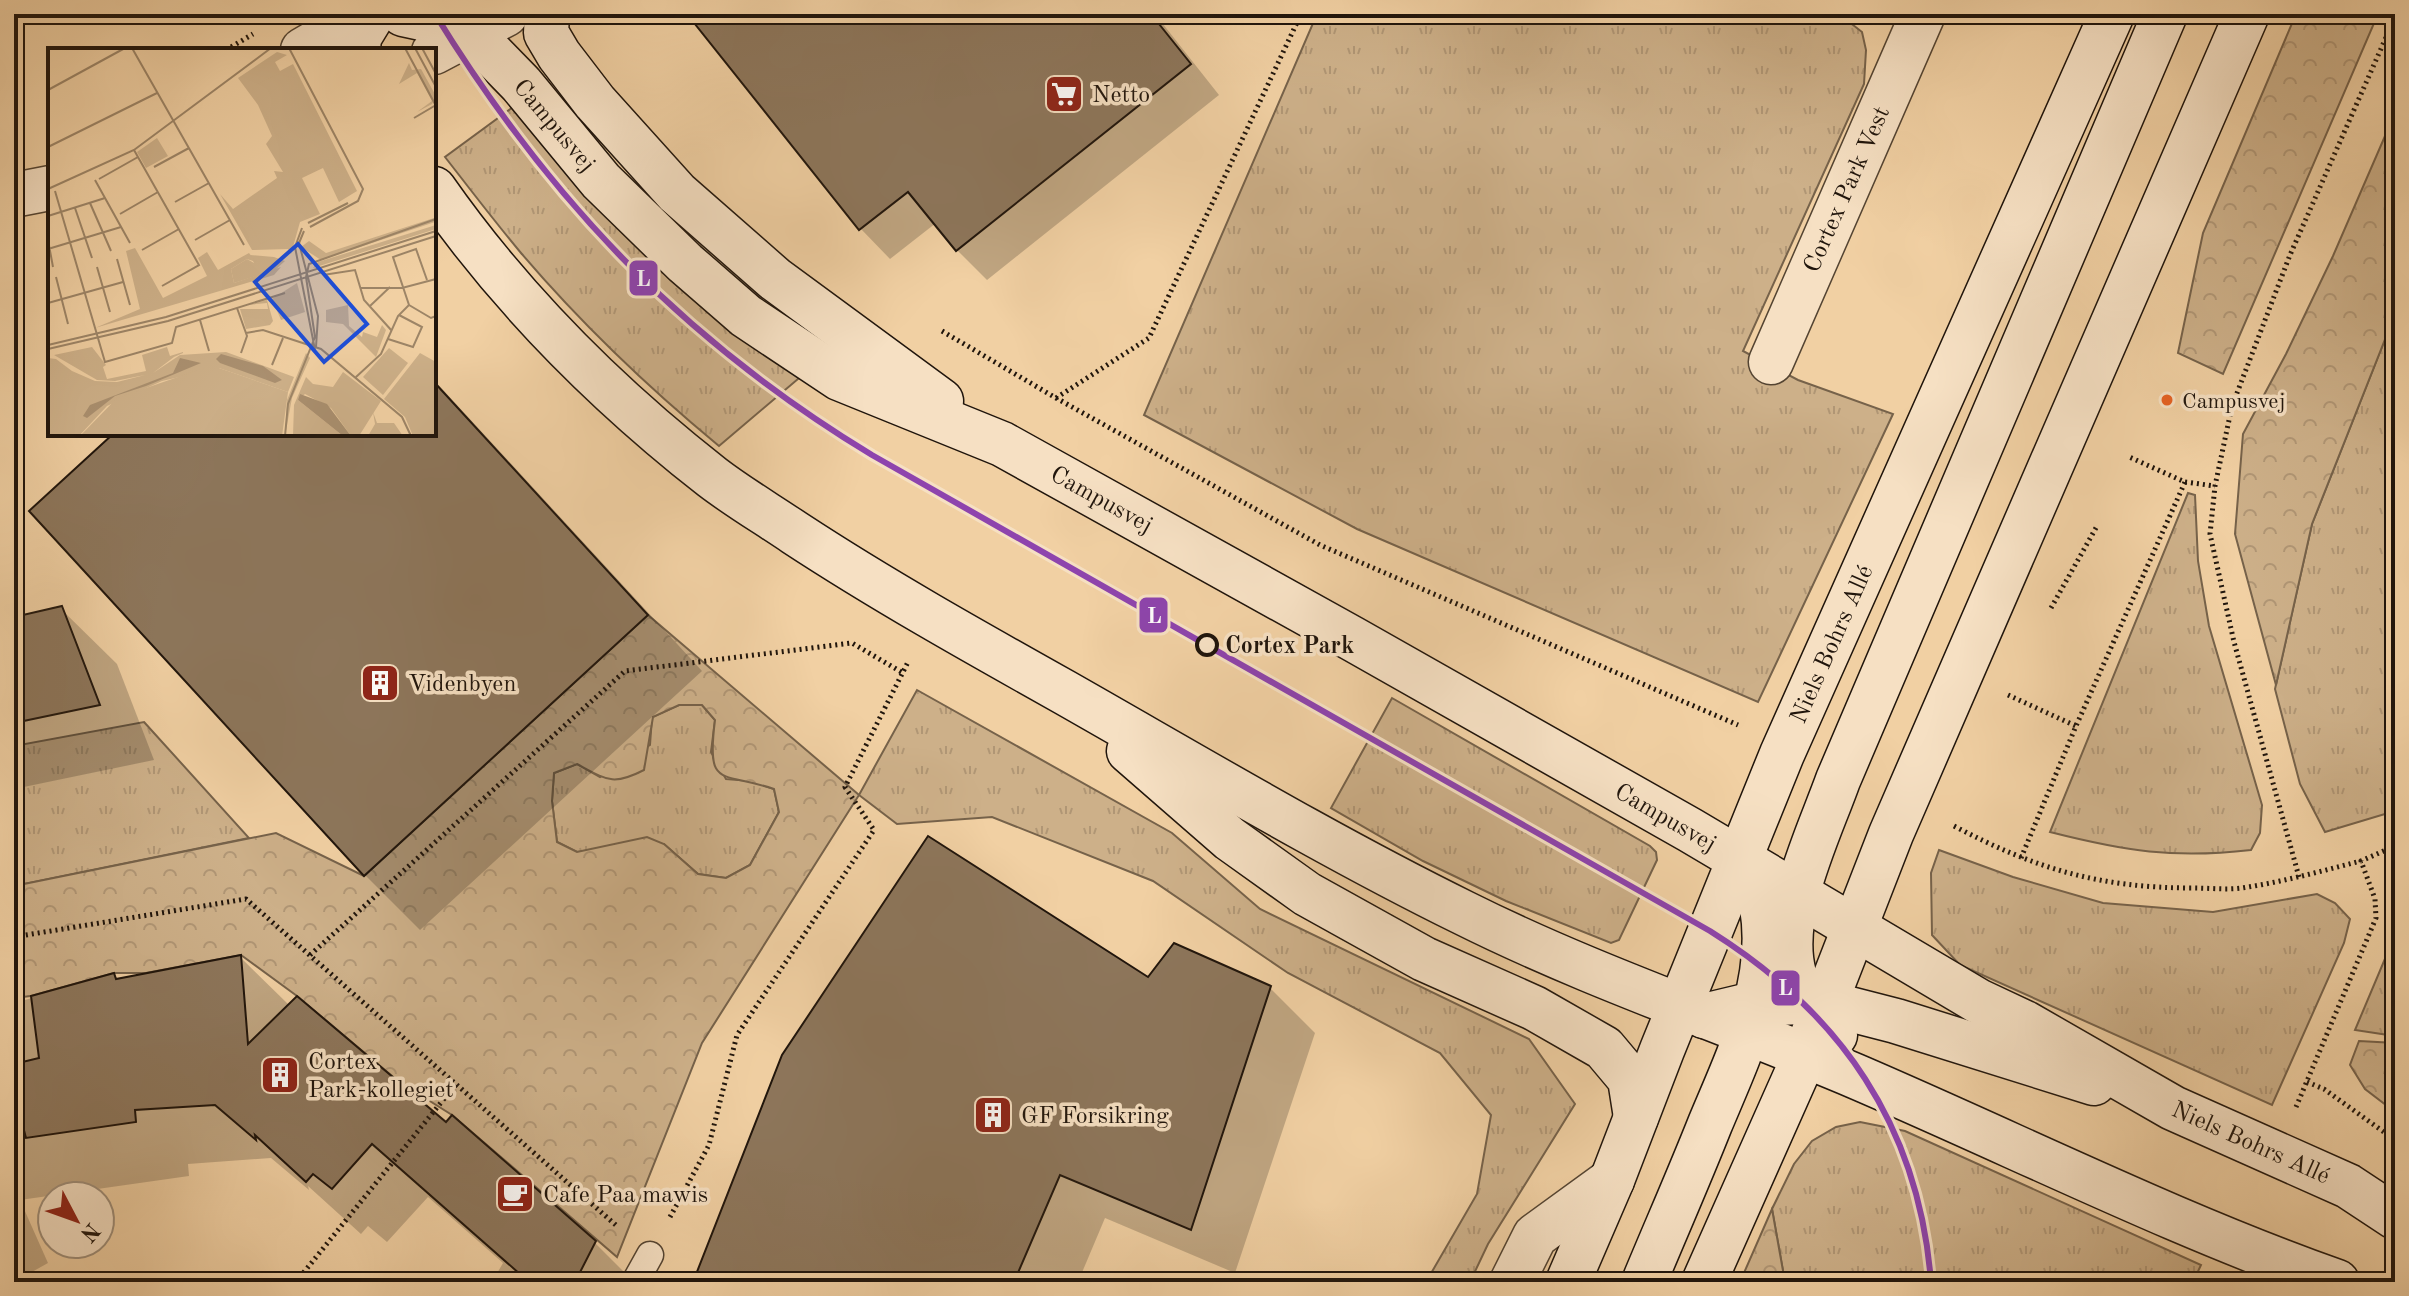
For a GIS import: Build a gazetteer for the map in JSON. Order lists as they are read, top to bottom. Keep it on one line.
{"streets":{"street":["Campusvej","Cortex Park Vest","Niels Bohrs Allé"]},"crossings":[["Campusvej","Niels Bohrs Allé"]],"places":{"supermarket":["Netto"],"other":["Campusvej","Cortex Park"],"building":["Videnbyen","Cortex Park-kollegiet","GF Forsikring"],"cafe":["Cafe Paa mawis"]},"lines":["transit line L"],"north":"bottom right"}
